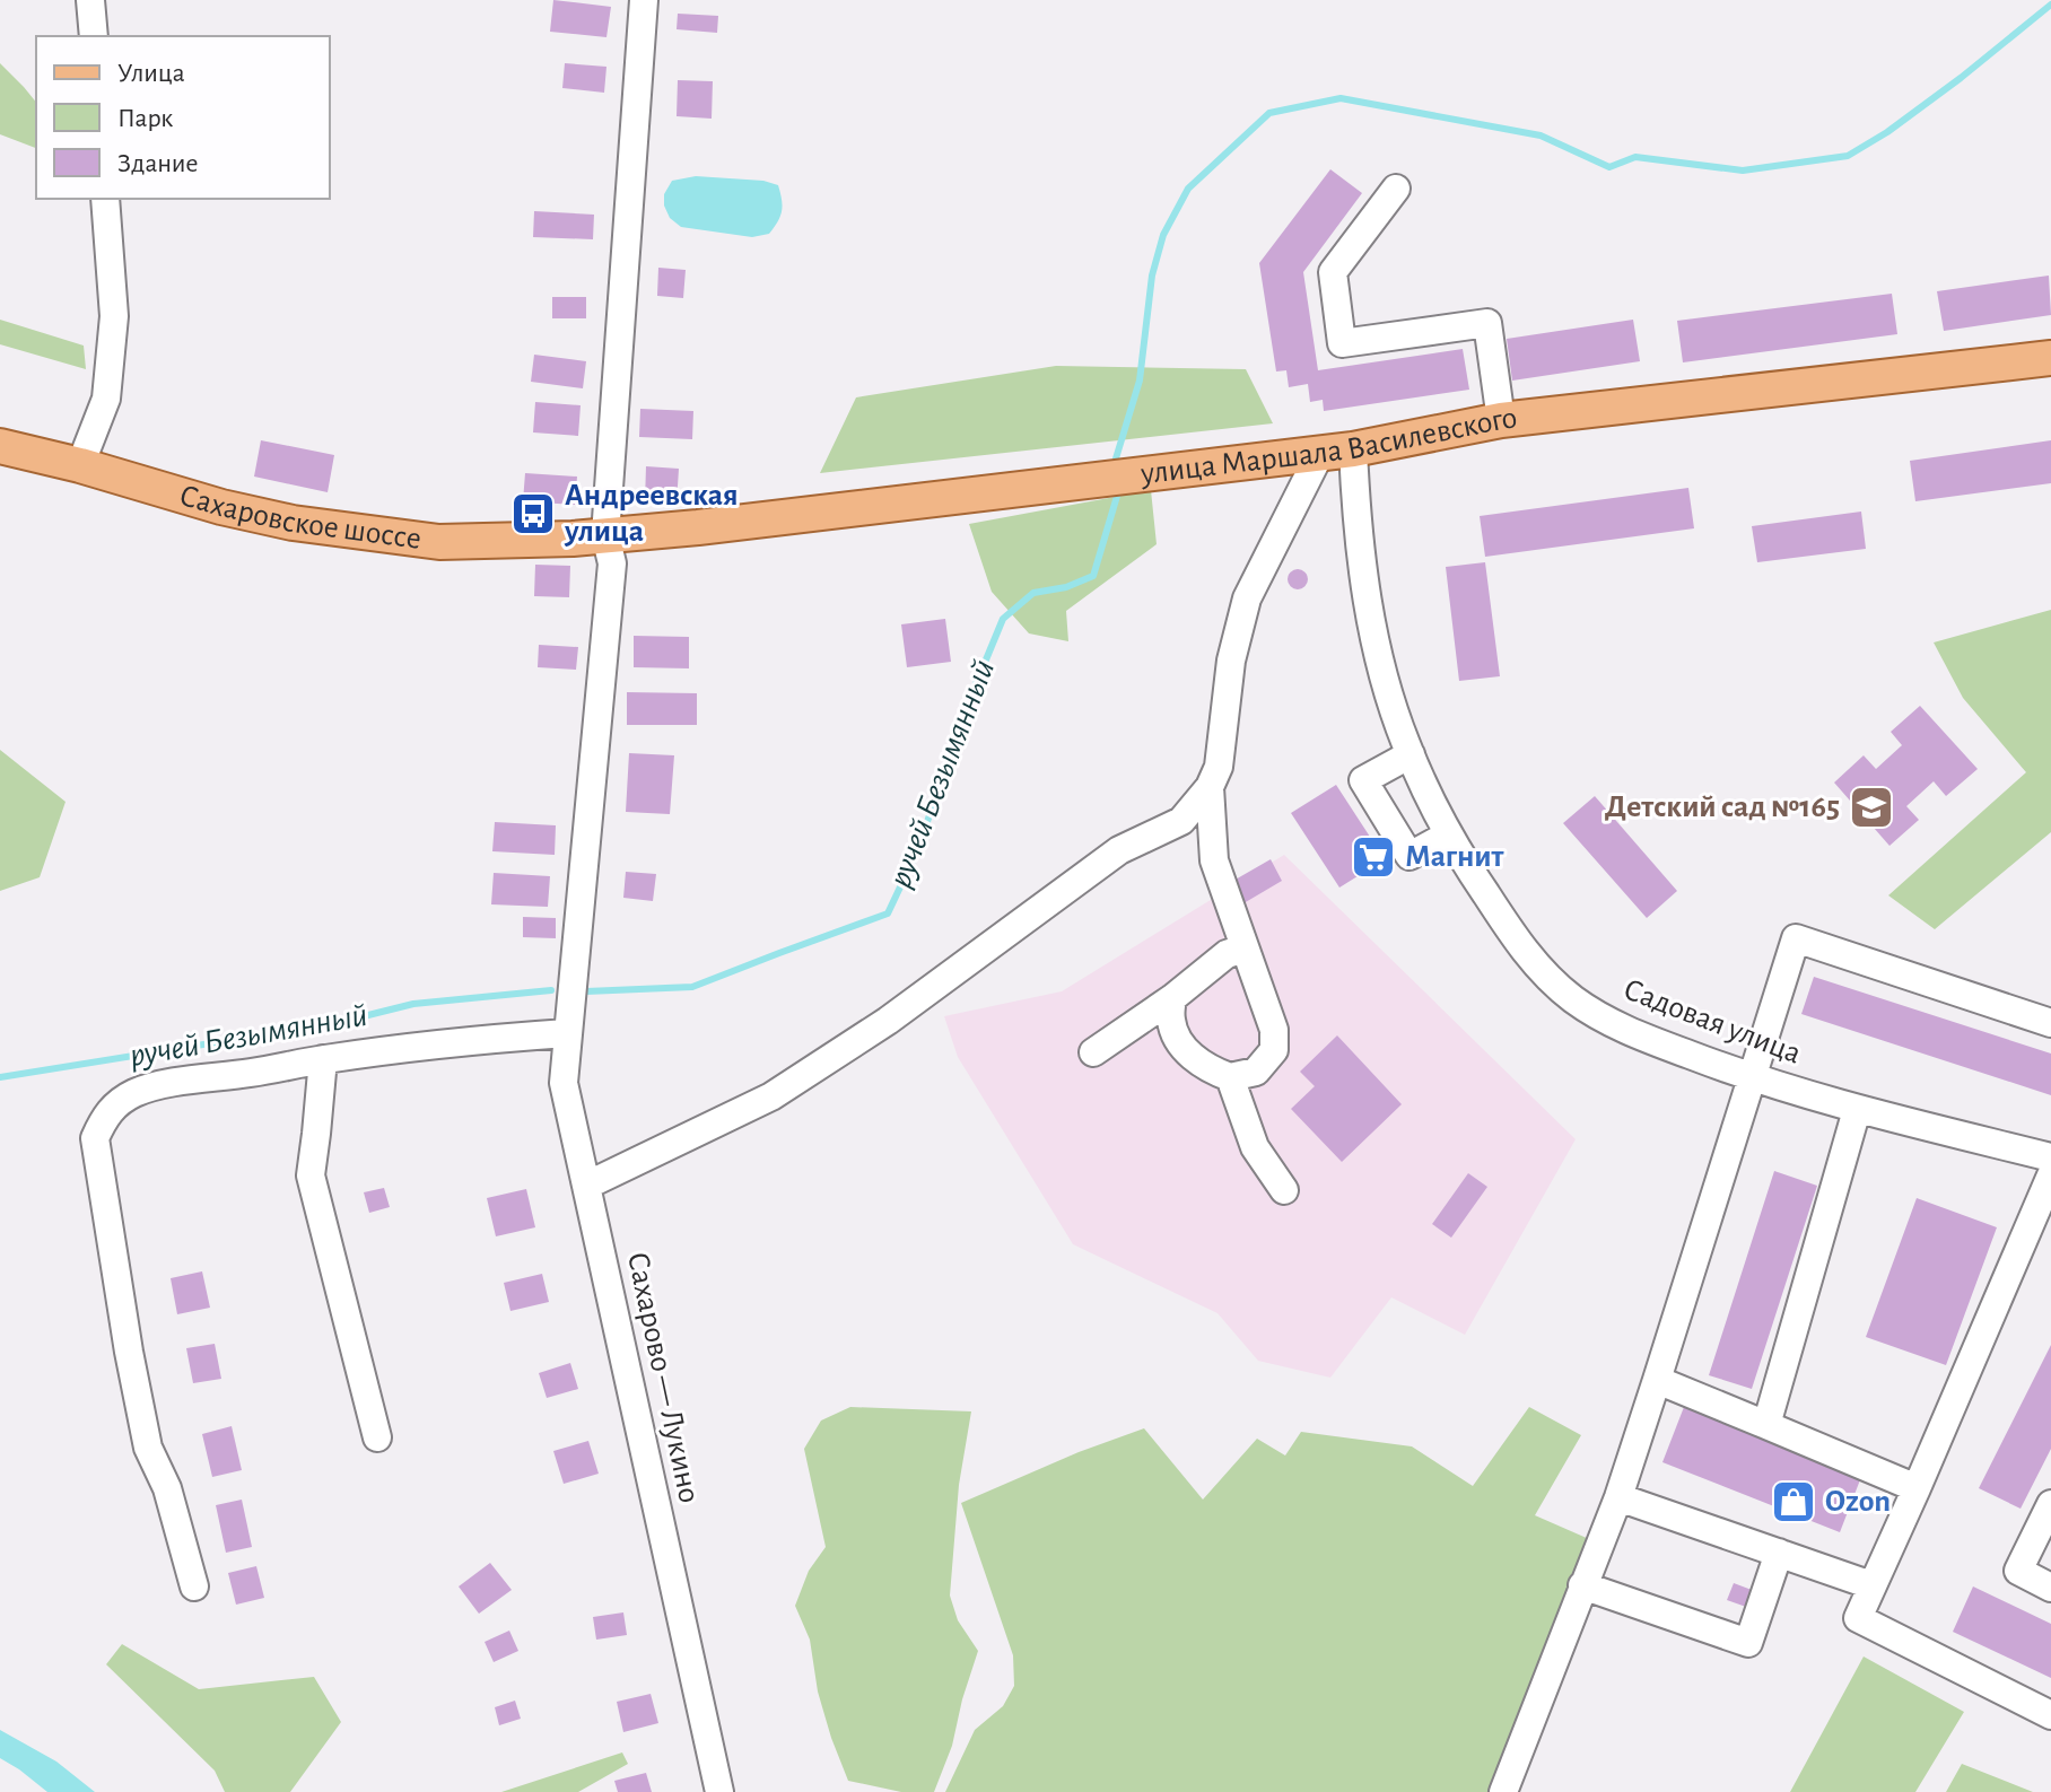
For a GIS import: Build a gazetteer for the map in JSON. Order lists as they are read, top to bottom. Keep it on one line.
{"streets":{"main road":["улица Маршала Василевского","Сахаровское шоссе"],"street":["Садовая улица","Сахарово — Лукино"]},"crossings":[["улица Маршала Василевского","Сахаровское шоссе"],["улица Маршала Василевского","Садовая улица"],["улица Маршала Василевского","Сахарово — Лукино"],["Сахаровское шоссе","Сахарово — Лукино"]],"water":["ручей Безымянный"],"places":{"bus stop":["Андреевская улица"],"school or university":["Детский сад №165"],"supermarket":["Магнит"],"shop":["Ozon"]},"legend":["Улица","Парк","Здание"]}
